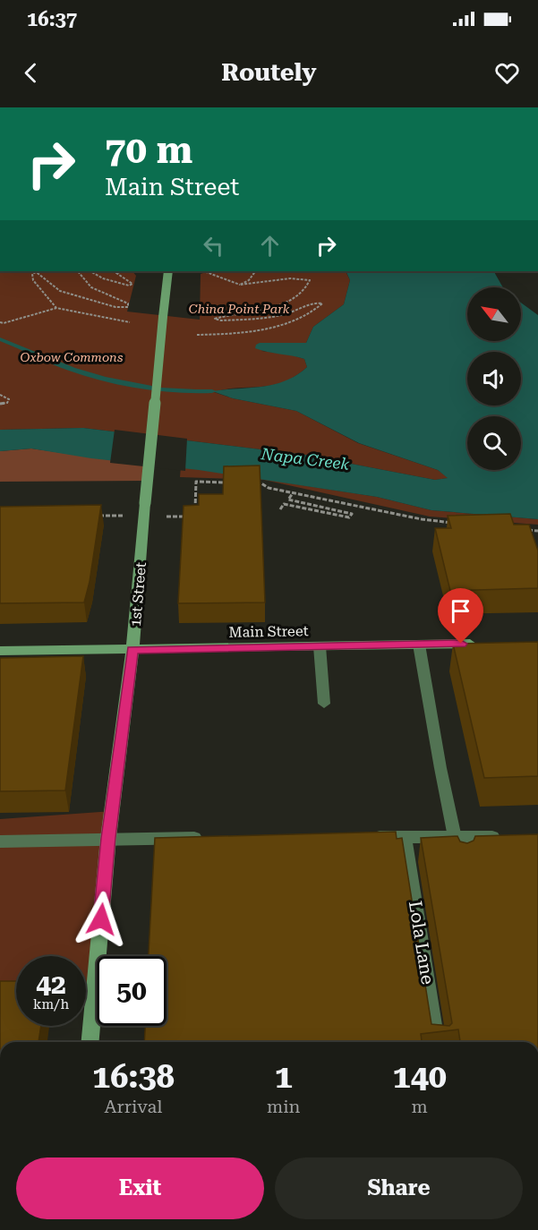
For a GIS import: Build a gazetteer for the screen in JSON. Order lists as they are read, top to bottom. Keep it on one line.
{"streets":{"main road":["1st Street","Main Street"],"lane":["Lola Lane"]},"crossings":[["1st Street","Main Street"]],"water":["Napa Creek"],"parks":["China Point Park","Oxbow Commons"],"north":"top left","page":{"status":"16:37","header":"Routely","turn":["70 m","Main Street"],"speed":"42 km/h","limit":"50","eta":["16:38","Arrival","1","min","140","m"],"buttons":["Exit","Share"]}}
